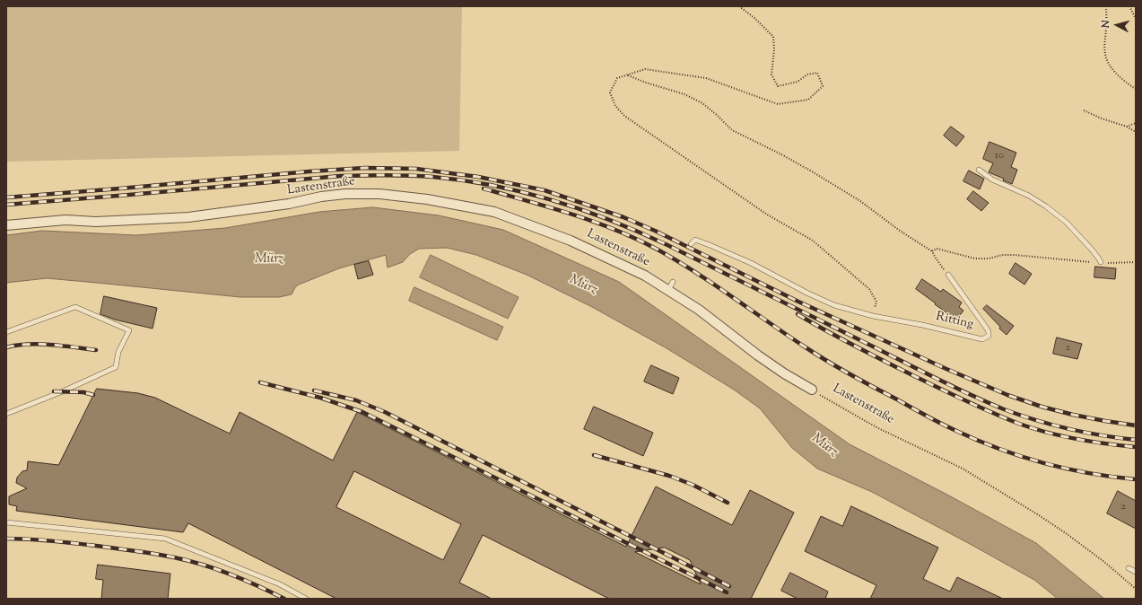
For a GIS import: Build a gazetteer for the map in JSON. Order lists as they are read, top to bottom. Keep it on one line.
{"streets":{"street":["Lastenstraße"],"lane":["Ritting"]},"water":["Mürz"],"house_numbers":["10","2","2"],"north":"left"}
